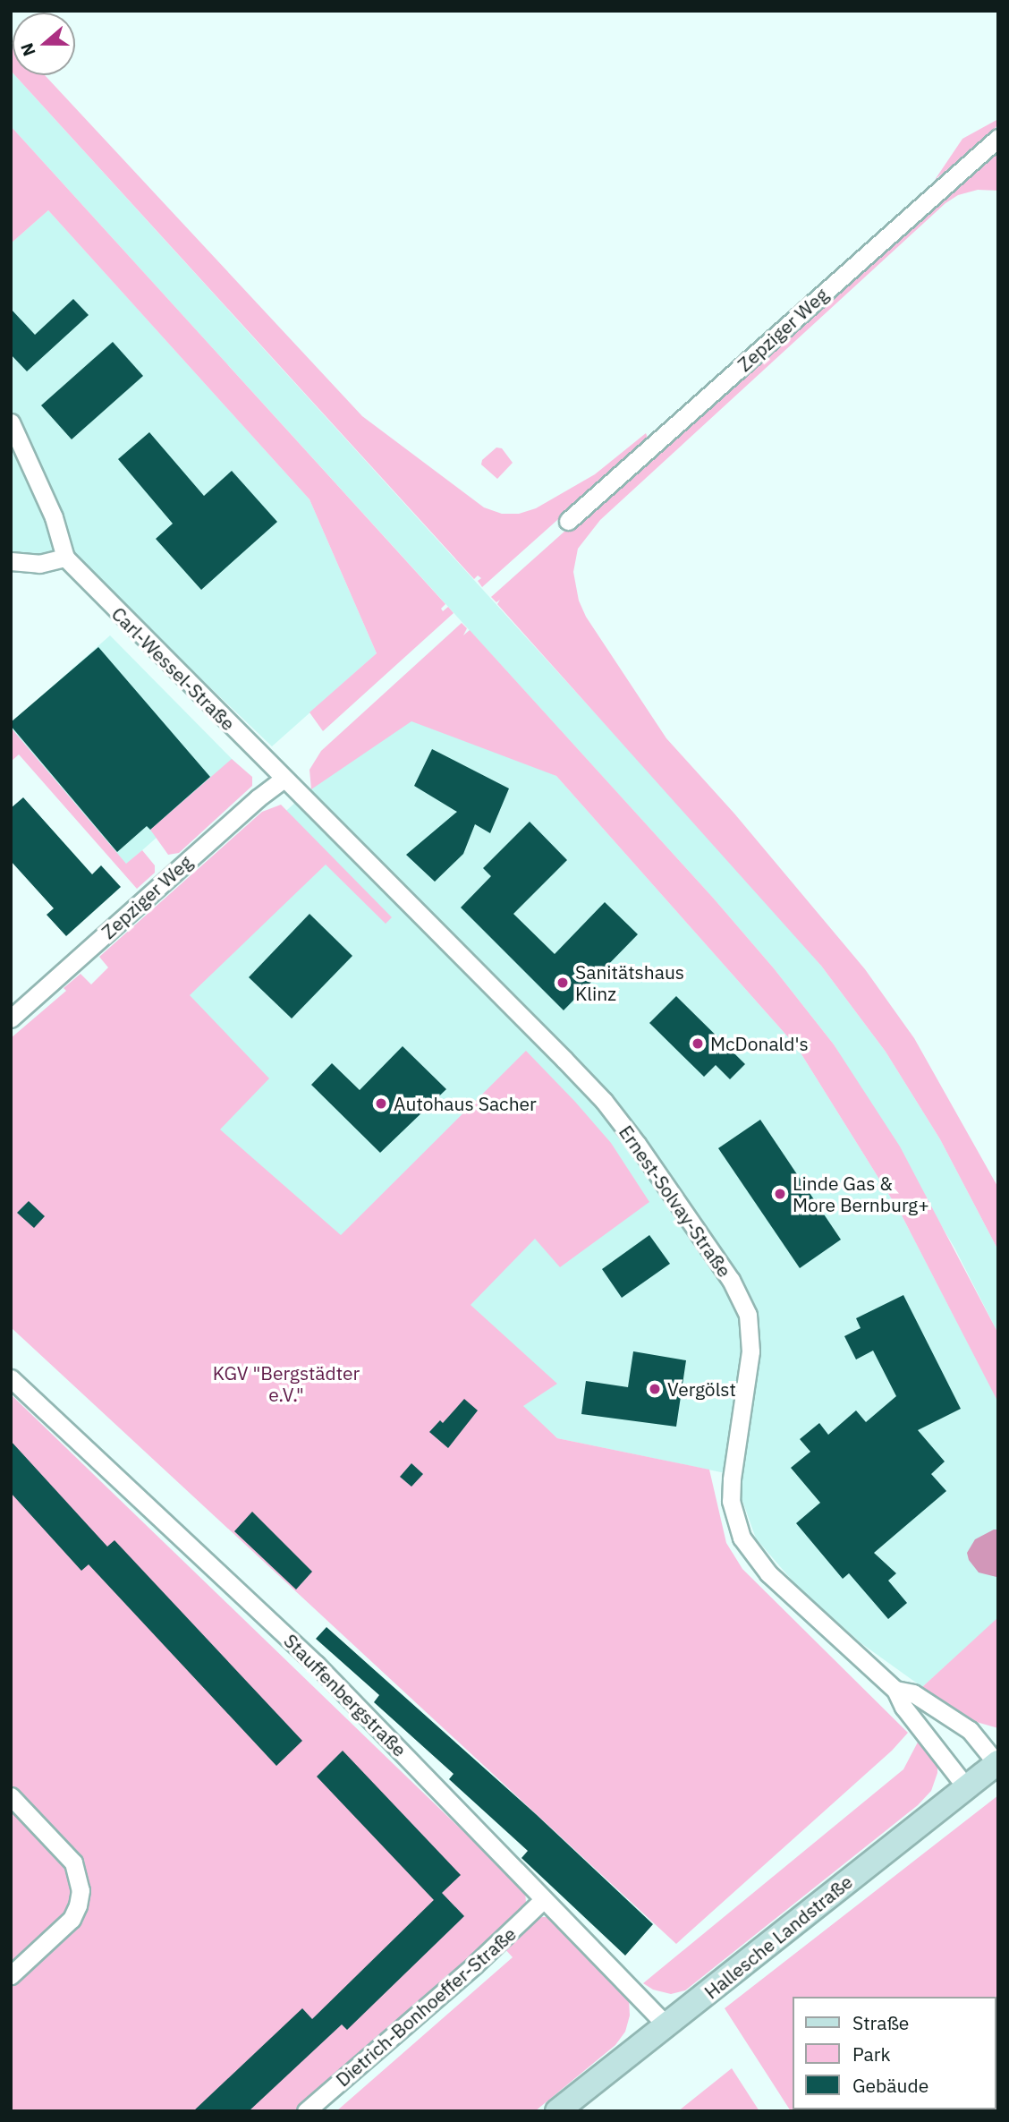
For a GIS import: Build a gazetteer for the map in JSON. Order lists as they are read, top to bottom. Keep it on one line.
{"streets":{"main road":["Hallesche Landstraße"],"street":["Zepziger Weg","Carl-Wessel-Straße","Ernest-Solvay-Straße","Stauffenbergstraße","Dietrich-Bonhoeffer-Straße"]},"crossings":[["Zepziger Weg","Carl-Wessel-Straße"],["Zepziger Weg","Ernest-Solvay-Straße"],["Carl-Wessel-Straße","Ernest-Solvay-Straße"],["Ernest-Solvay-Straße","Hallesche Landstraße"],["Stauffenbergstraße","Hallesche Landstraße"],["Stauffenbergstraße","Dietrich-Bonhoeffer-Straße"]],"parks":["KGV \"Bergstädter e.V.\""],"places":["Sanitätshaus Klinz","McDonald's","Autohaus Sacher","Linde Gas & More Bernburg+","Vergölst"],"legend":["Straße","Park","Gebäude"],"north":"left"}
